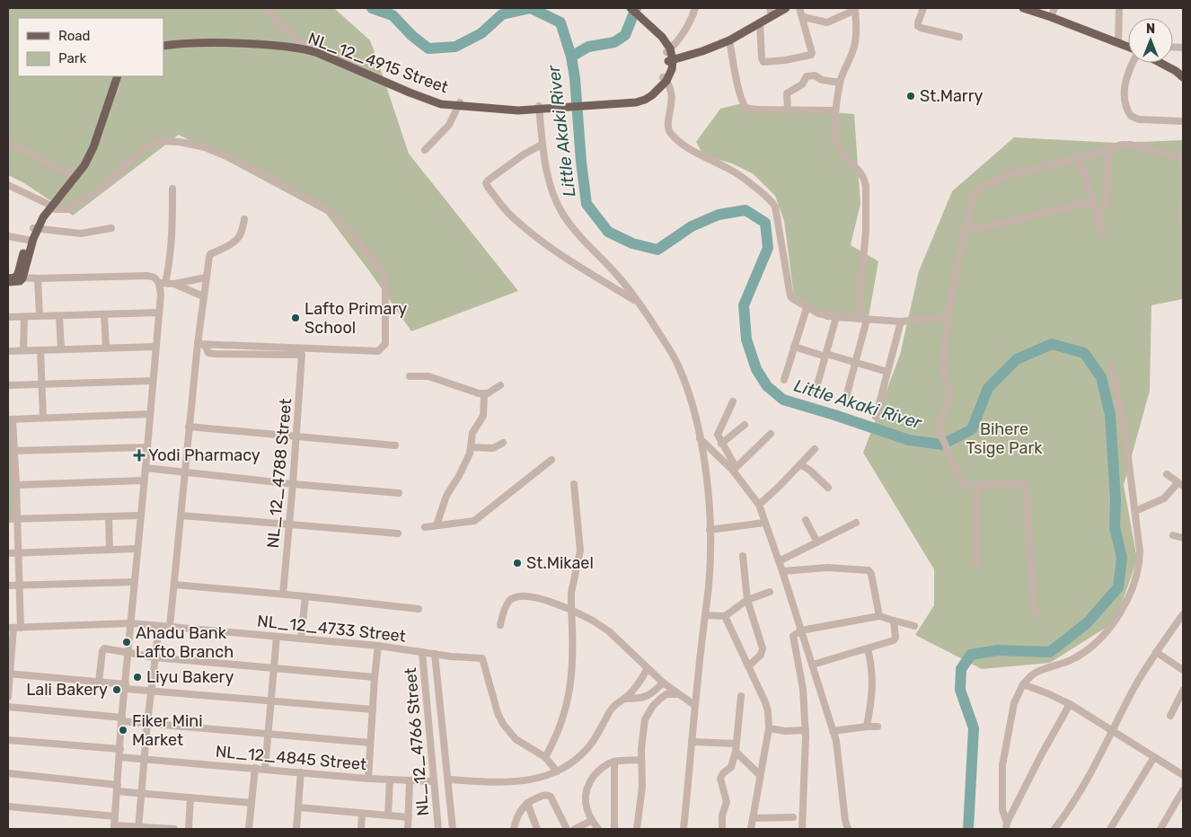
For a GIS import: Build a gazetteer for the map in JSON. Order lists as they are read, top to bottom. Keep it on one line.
{"streets":{"main road":["NL_12_4915 Street"],"street":["NL_12_4788 Street","NL_12_4733 Street","NL_12_4766 Street","NL_12_4845 Street"]},"crossings":[["NL_12_4733 Street","NL_12_4766 Street"],["NL_12_4766 Street","NL_12_4845 Street"]],"water":["Little Akaki River"],"parks":["Bihere Tsige Park"],"places":{"other":["St.Marry","Lafto Primary School","St.Mikael","Ahadu Bank Lafto Branch","Liyu Bakery","Lali Bakery","Fiker Mini Market"],"health":["Yodi Pharmacy"]},"legend":["Road","Park"],"north":"top"}
